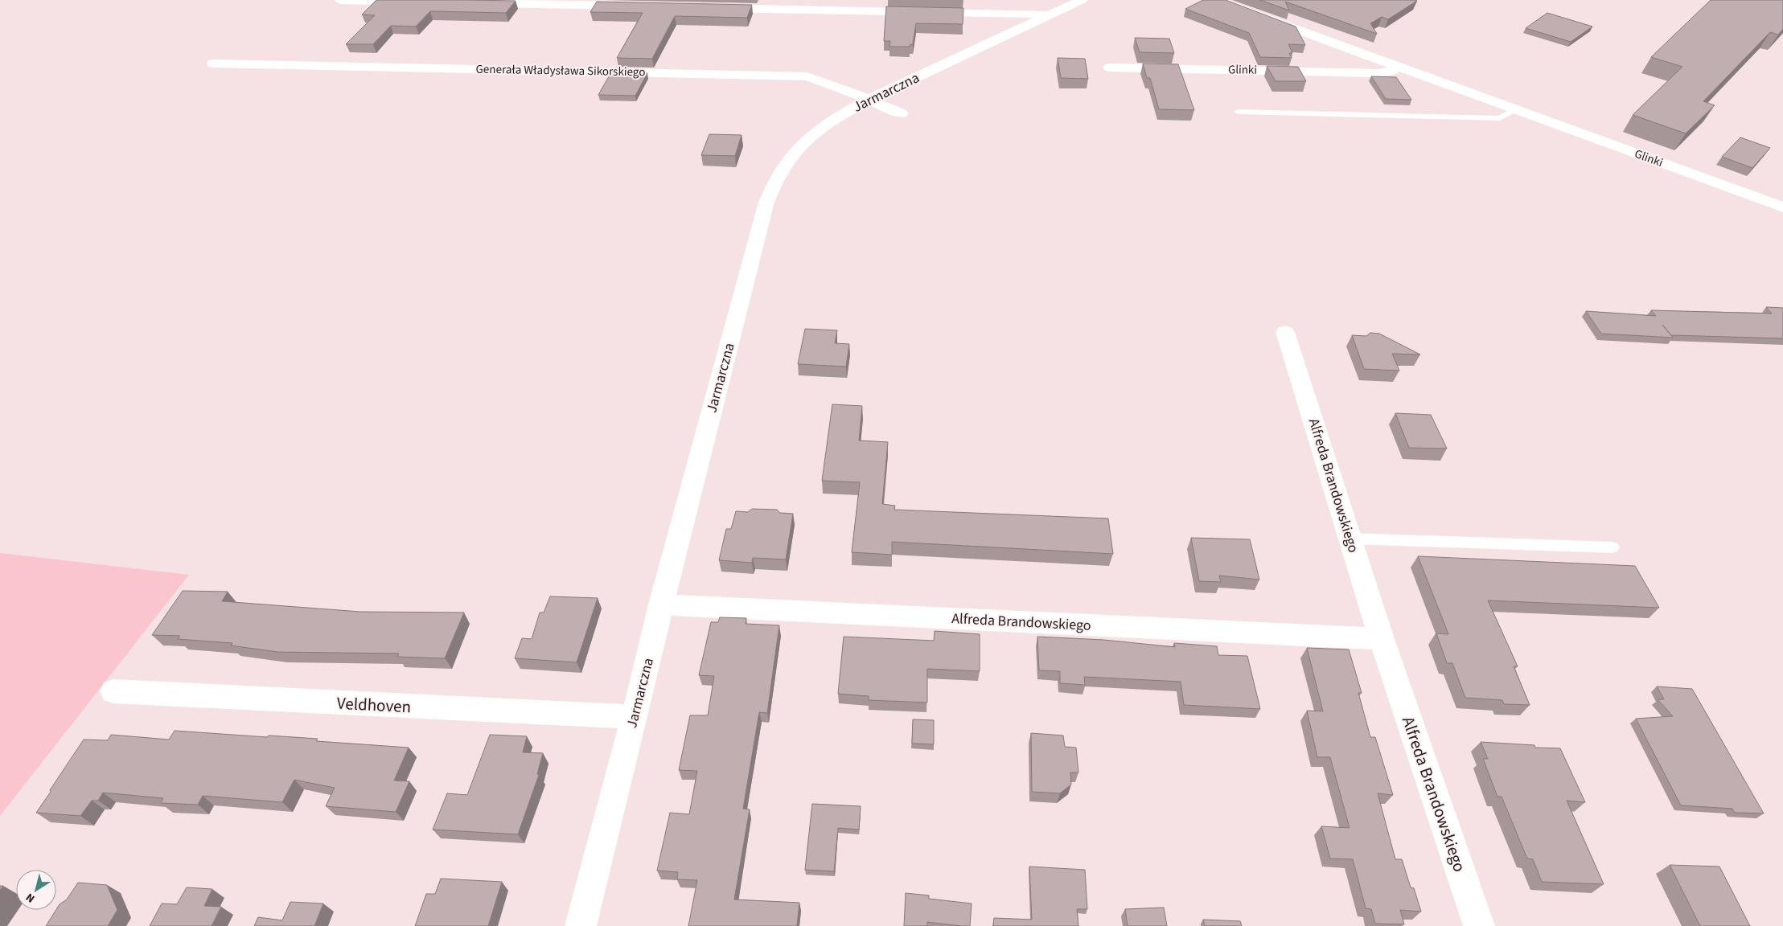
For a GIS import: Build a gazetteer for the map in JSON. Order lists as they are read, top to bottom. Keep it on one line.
{"streets":{"street":["Glinki","Generała Władysława Sikorskiego","Jarmarczna","Alfreda Brandowskiego","Veldhoven"]},"crossings":[["Generała Władysława Sikorskiego","Jarmarczna"],["Jarmarczna","Alfreda Brandowskiego"],["Jarmarczna","Veldhoven"]],"north":"bottom left"}
